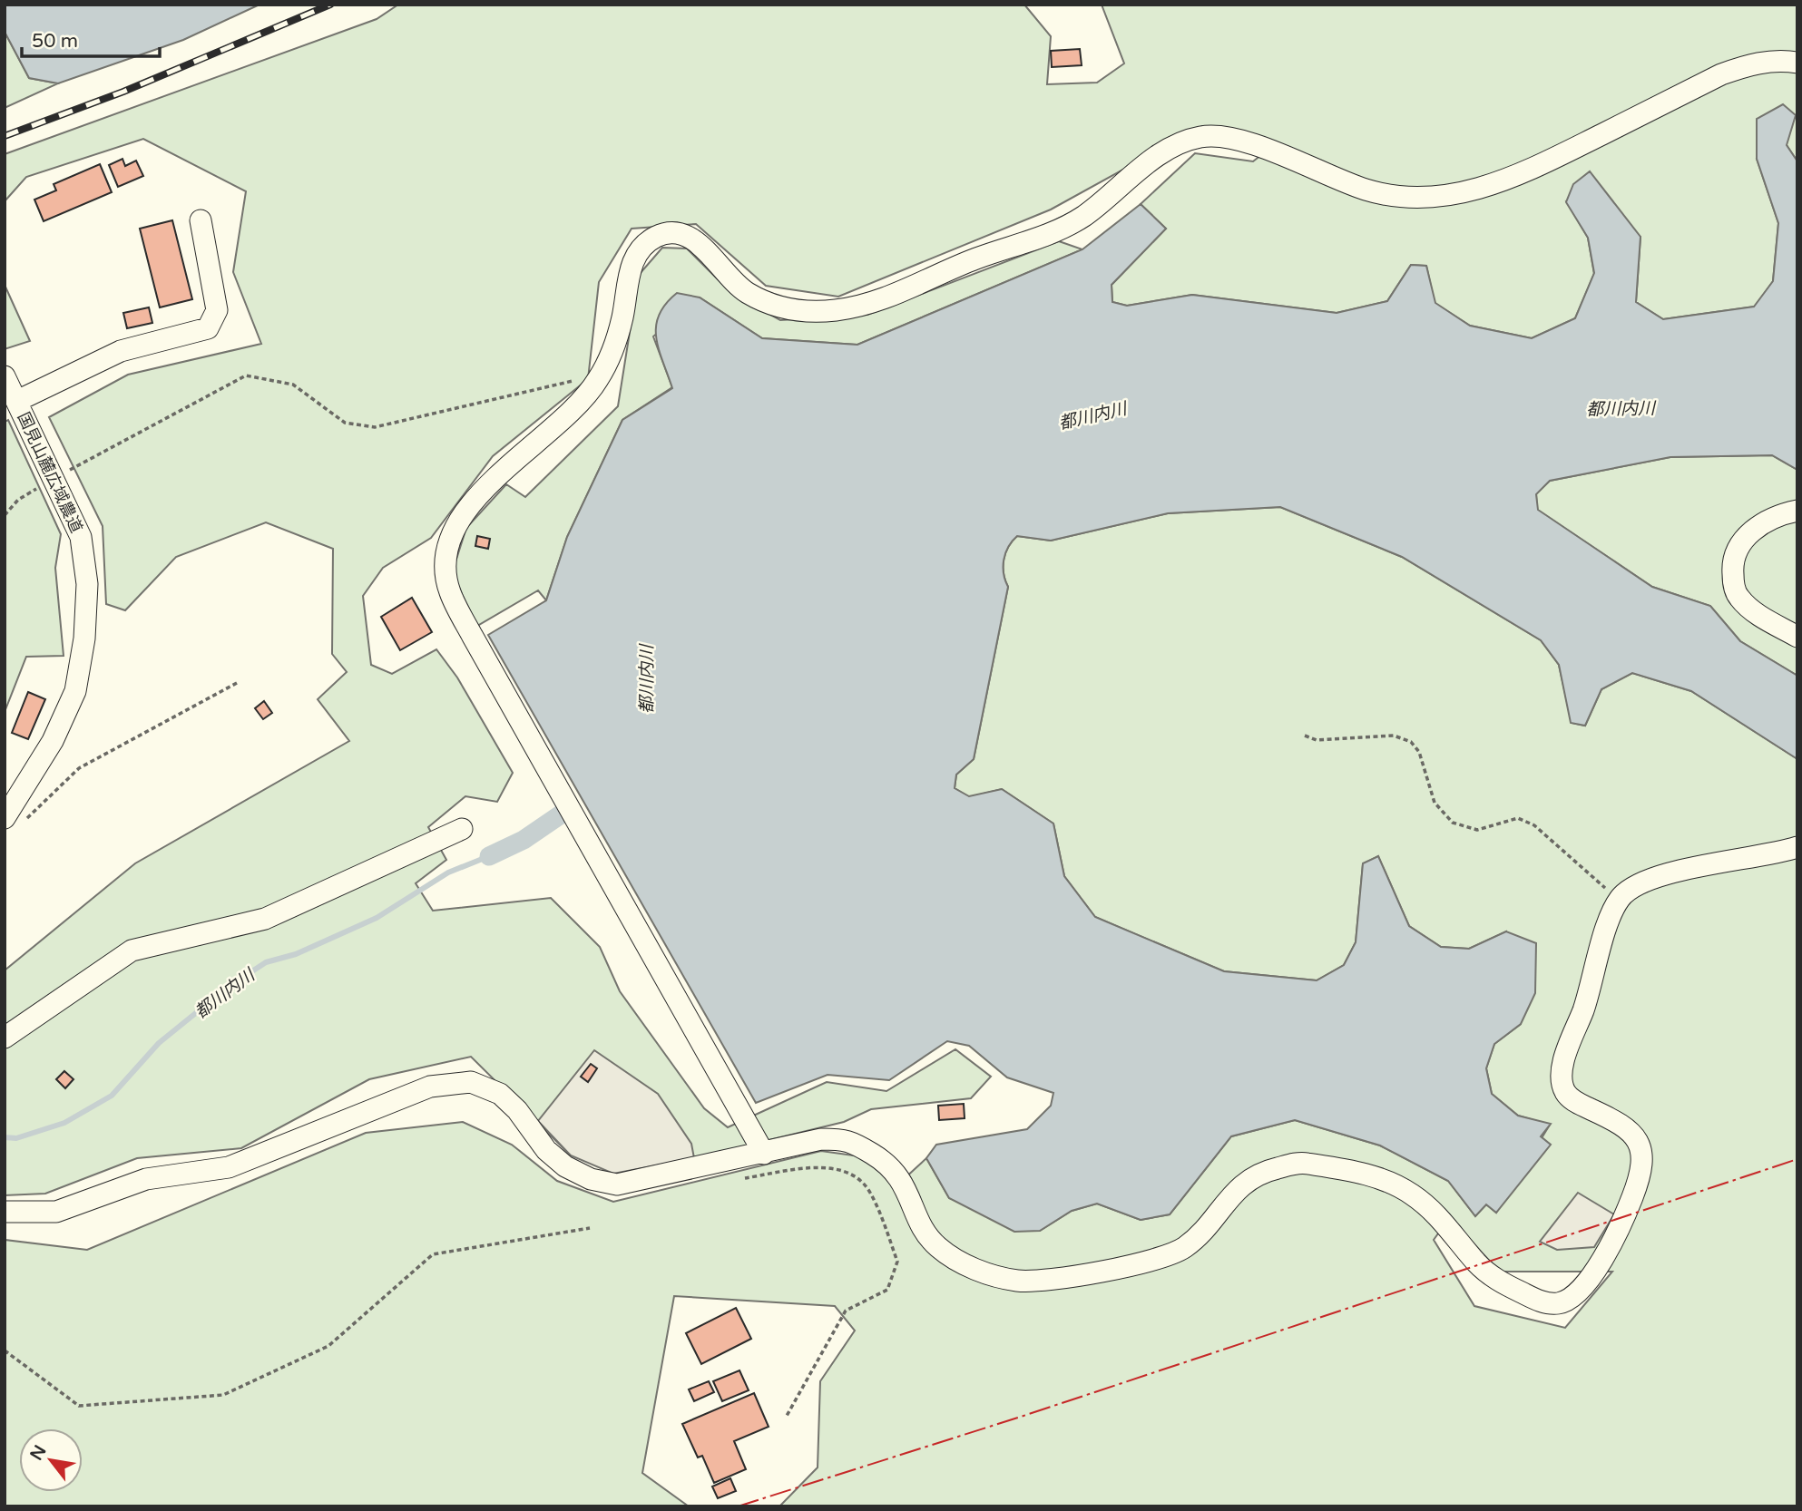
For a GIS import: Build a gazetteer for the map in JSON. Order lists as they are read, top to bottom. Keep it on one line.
{"streets":{"street":["国見山麓広域農道"]},"water":["都川内川"],"scale_bar":"50 m","north":"top left"}
